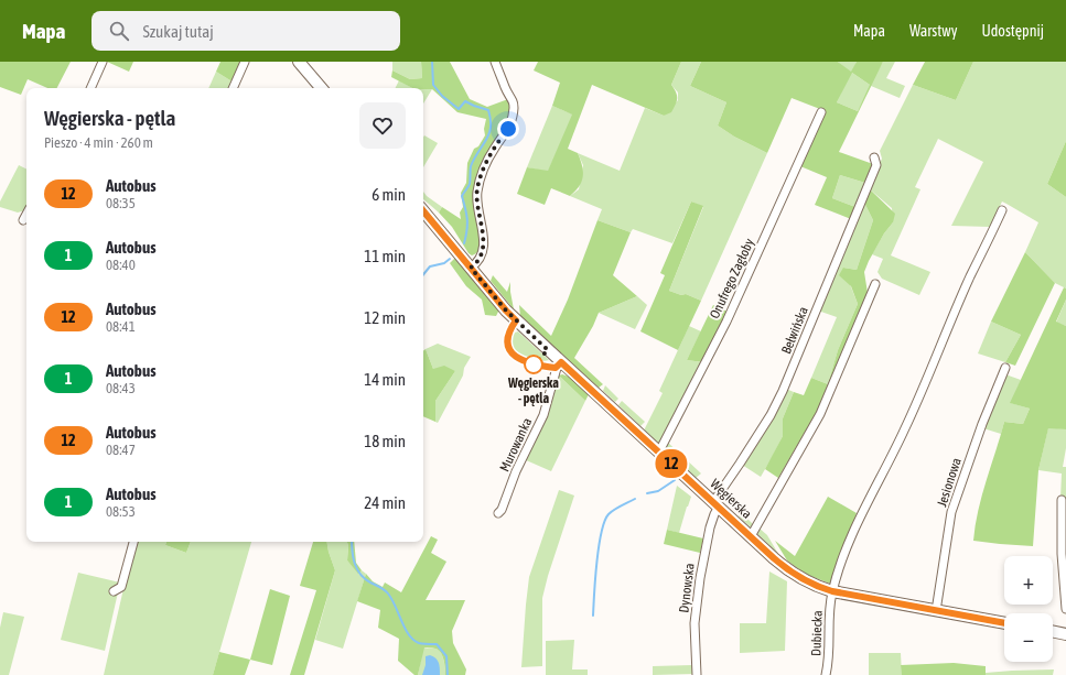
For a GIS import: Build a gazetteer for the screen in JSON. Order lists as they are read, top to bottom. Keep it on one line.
{"streets":{"main road":["Węgierska"],"street":["Onufrego Zagłoby","Bełwińska","Murowanka","Jesionowa","Dynowska","Dubiecka"]},"crossings":[["Onufrego Zagłoby","Węgierska"],["Bełwińska","Węgierska"],["Bełwińska","Dynowska"],["Murowanka","Węgierska"],["Jesionowa","Węgierska"],["Węgierska","Dynowska"],["Węgierska","Dubiecka"]],"places":["Węgierska - pętla"],"lines":["bus line 12"],"page":{"header":"Mapa","search":"Szukaj tutaj","nav":["Mapa","Warstwy","Udostępnij"],"on_map":"12","heading":["Węgierska - pętla","Pieszo · 4 min · 260 m"],"list":[{"mark":"12","name":"Autobus","note":"08:35","value":"6 min"},{"mark":"1","name":"Autobus","note":"08:40","value":"11 min"},{"mark":"12","name":"Autobus","note":"08:41","value":"12 min"},{"mark":"1","name":"Autobus","note":"08:43","value":"14 min"},{"mark":"12","name":"Autobus","note":"08:47","value":"18 min"},{"mark":"1","name":"Autobus","note":"08:53","value":"24 min"}],"map_buttons":["+","−"]}}
